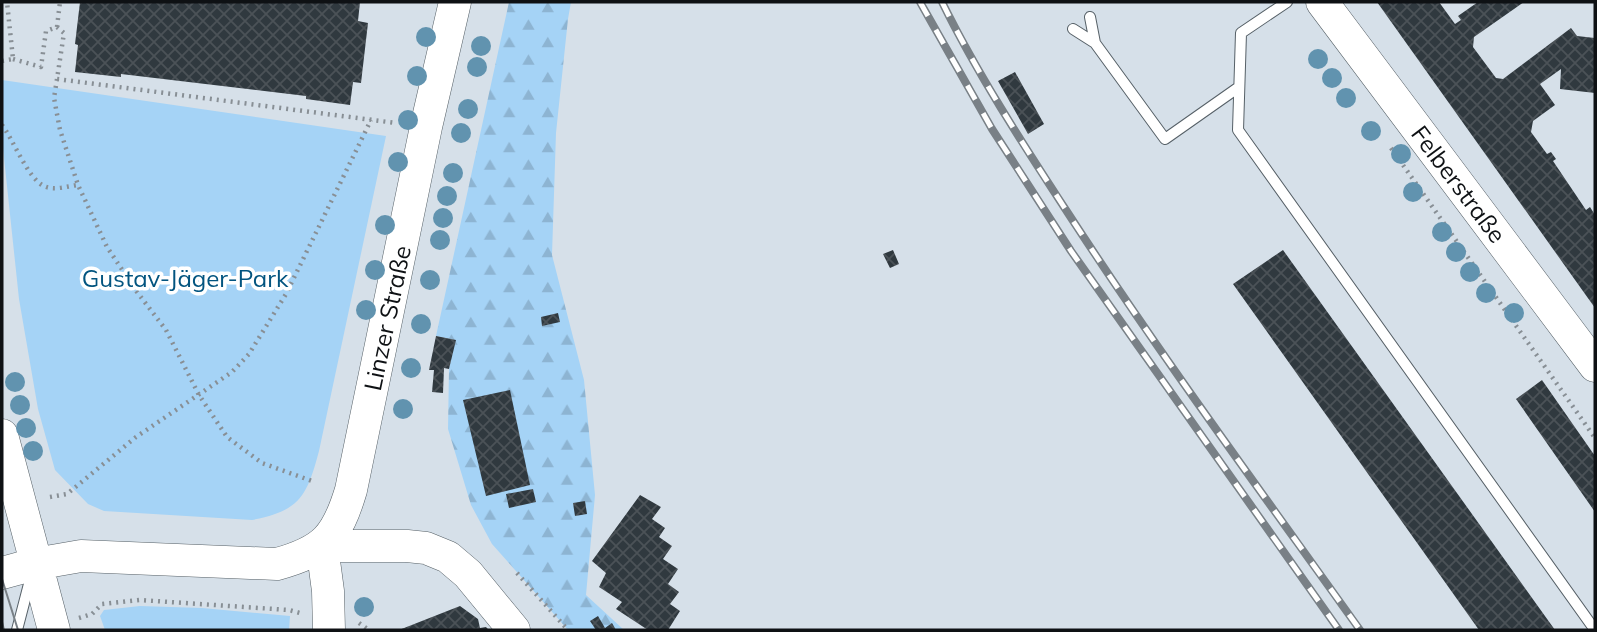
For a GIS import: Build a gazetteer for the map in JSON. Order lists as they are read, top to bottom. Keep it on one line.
{"streets":{"main road":["Felberstraße","Linzer Straße"]},"parks":["Gustav-Jäger-Park"]}
